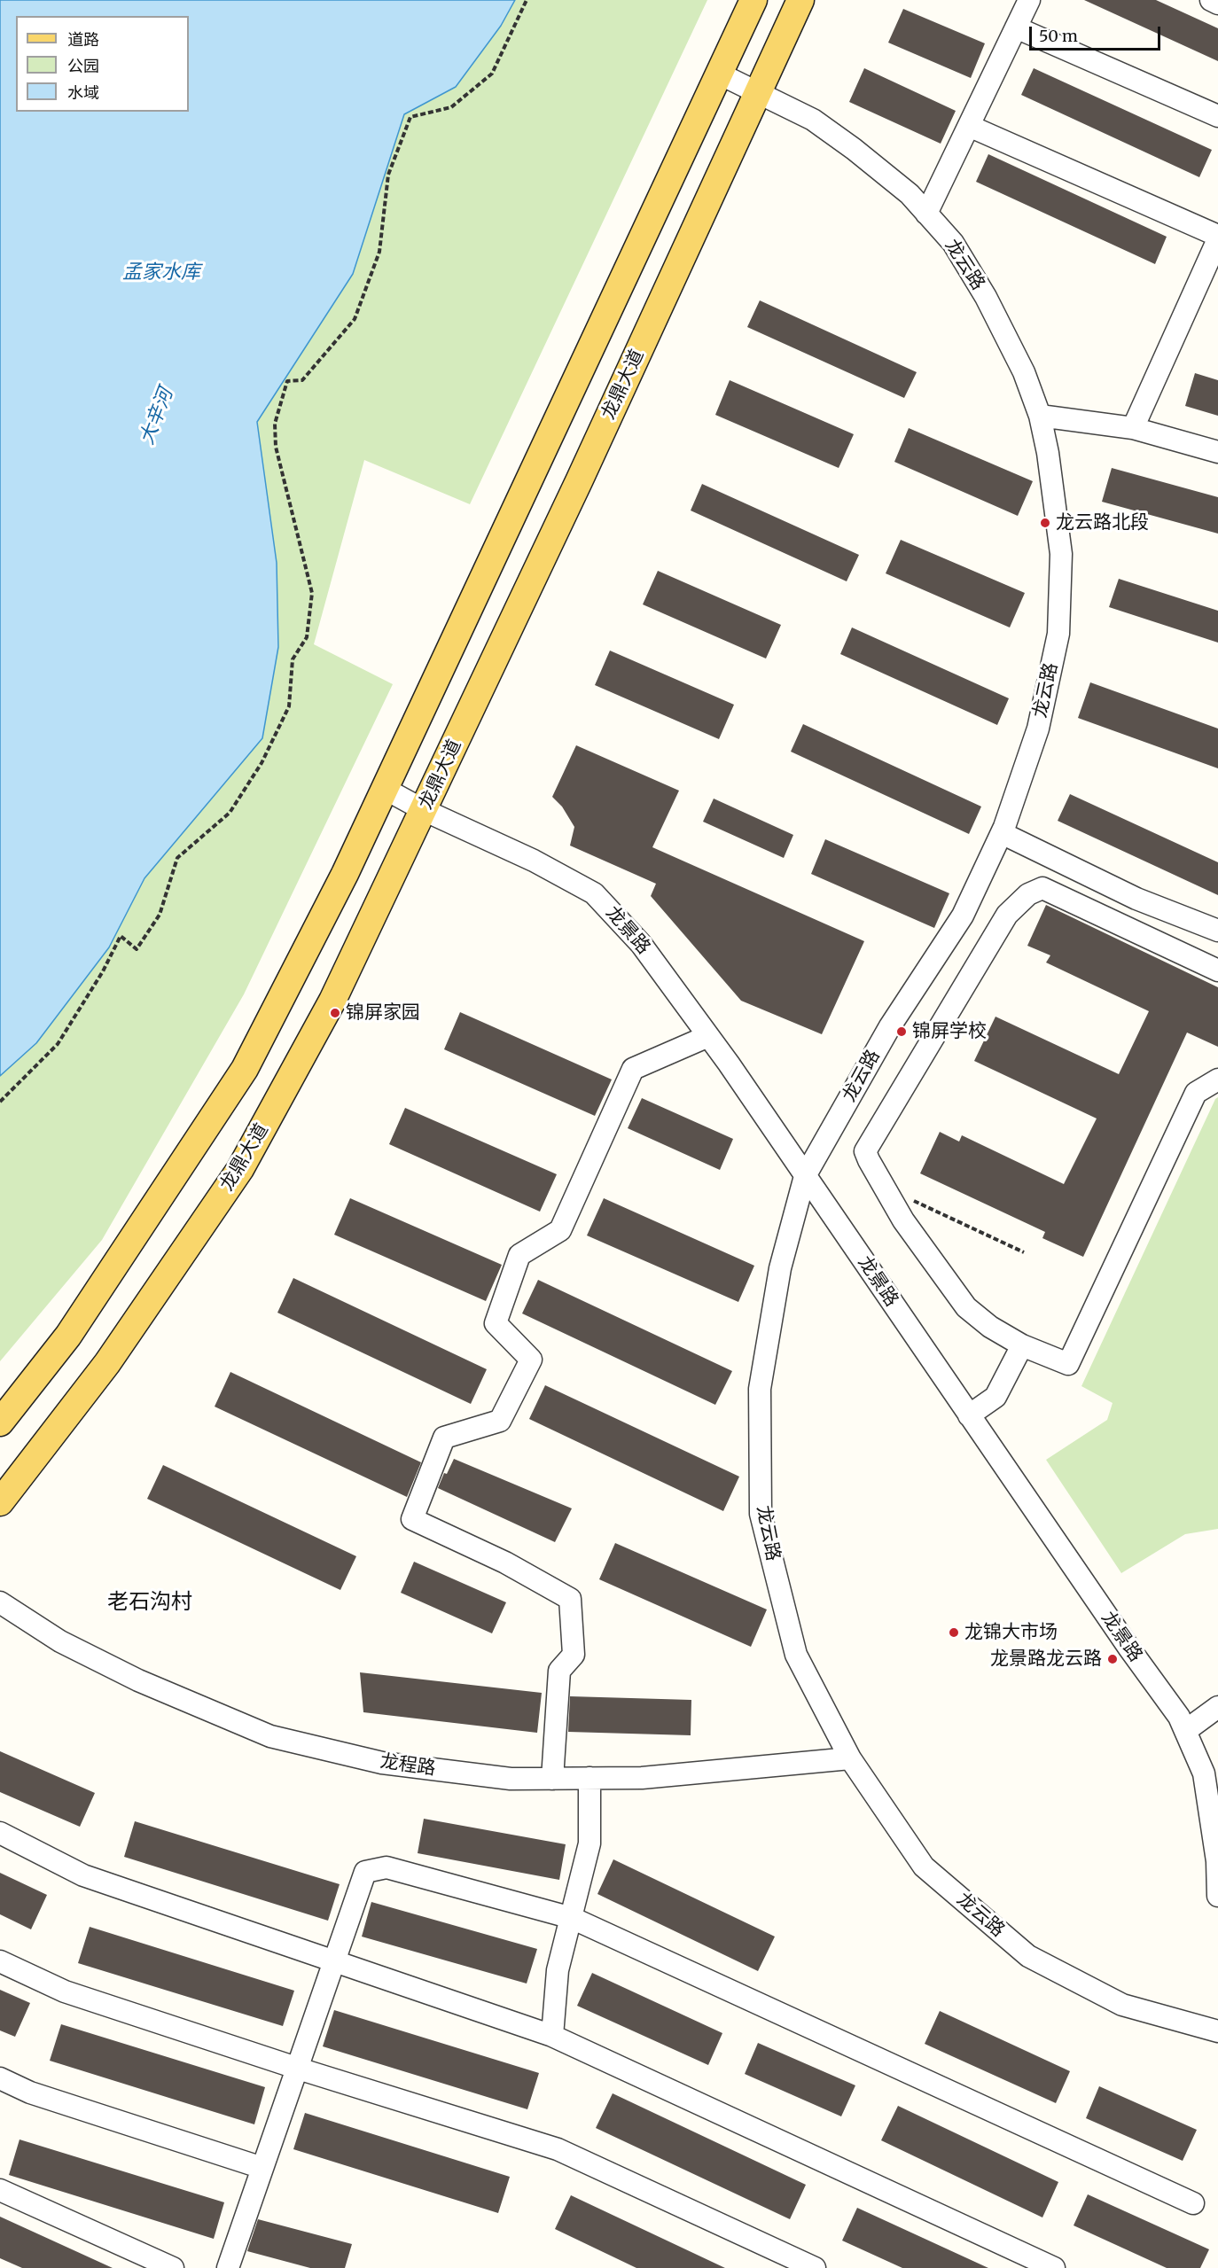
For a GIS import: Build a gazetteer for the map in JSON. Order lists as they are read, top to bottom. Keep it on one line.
{"streets":{"main road":["龙鼎大道"],"street":["龙云路","龙景路","龙程路"]},"crossings":[["龙云路","龙鼎大道"],["龙云路","龙景路"],["龙云路","龙程路"],["龙鼎大道","龙景路"]],"districts":["老石沟村"],"water":["孟家水库","大辛河"],"places":["龙云路北段","锦屏家园","锦屏学校","龙锦大市场","龙景路龙云路"],"legend":["道路","公园","水域"],"scale_bar":"50 m"}
